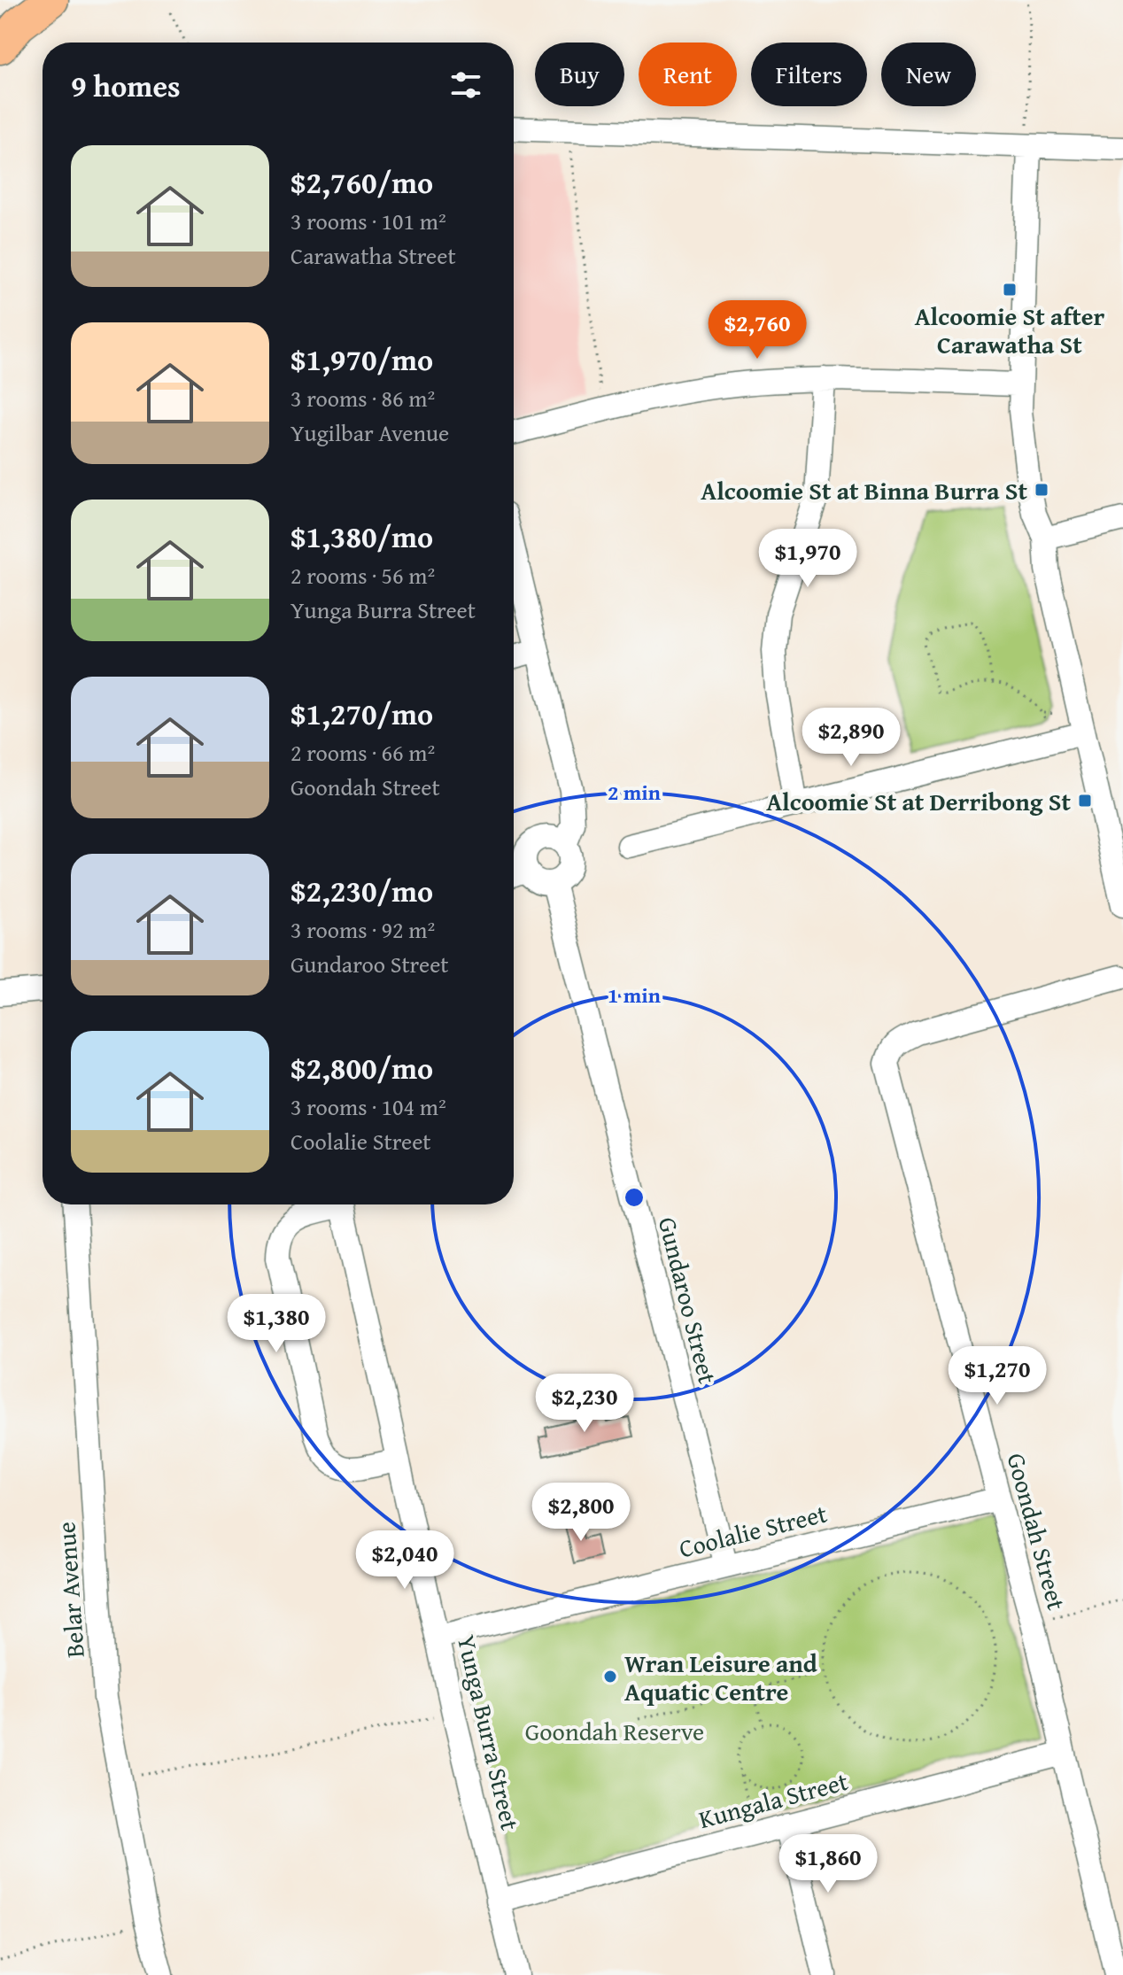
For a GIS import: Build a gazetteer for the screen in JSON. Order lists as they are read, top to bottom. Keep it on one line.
{"streets":{"street":["Gundaroo Street","Coolalie Street","Goondah Street","Belar Avenue","Yunga Burra Street","Kungala Street"]},"crossings":[["Gundaroo Street","Coolalie Street"],["Coolalie Street","Goondah Street"],["Coolalie Street","Yunga Burra Street"],["Goondah Street","Kungala Street"],["Yunga Burra Street","Kungala Street"]],"parks":["Goondah Reserve"],"places":{"transit":["Alcoomie St after Carawatha St","Alcoomie St at Binna Burra St","Alcoomie St at Derribong St"],"other":["Wran Leisure and Aquatic Centre"]},"page":{"chip":["Buy","Rent","Filters","New"],"heading":"9 homes","list":[{"name":"$2,760/mo","note":"3 rooms · 101 m² · Carawatha Street"},{"name":"$1,970/mo","note":"3 rooms · 86 m² · Yugilbar Avenue"},{"name":"$1,380/mo","note":"2 rooms · 56 m² · Yunga Burra Street"},{"name":"$1,270/mo","note":"2 rooms · 66 m² · Goondah Street"},{"name":"$2,230/mo","note":"3 rooms · 92 m² · Gundaroo Street"},{"name":"$2,800/mo","note":"3 rooms · 104 m² · Coolalie Street"}],"price":["$2,760","$1,970","$2,890","$1,380","$1,270","$2,230","$2,800","$2,040","$1,860"]},"rings":["2 min","1 min"]}
